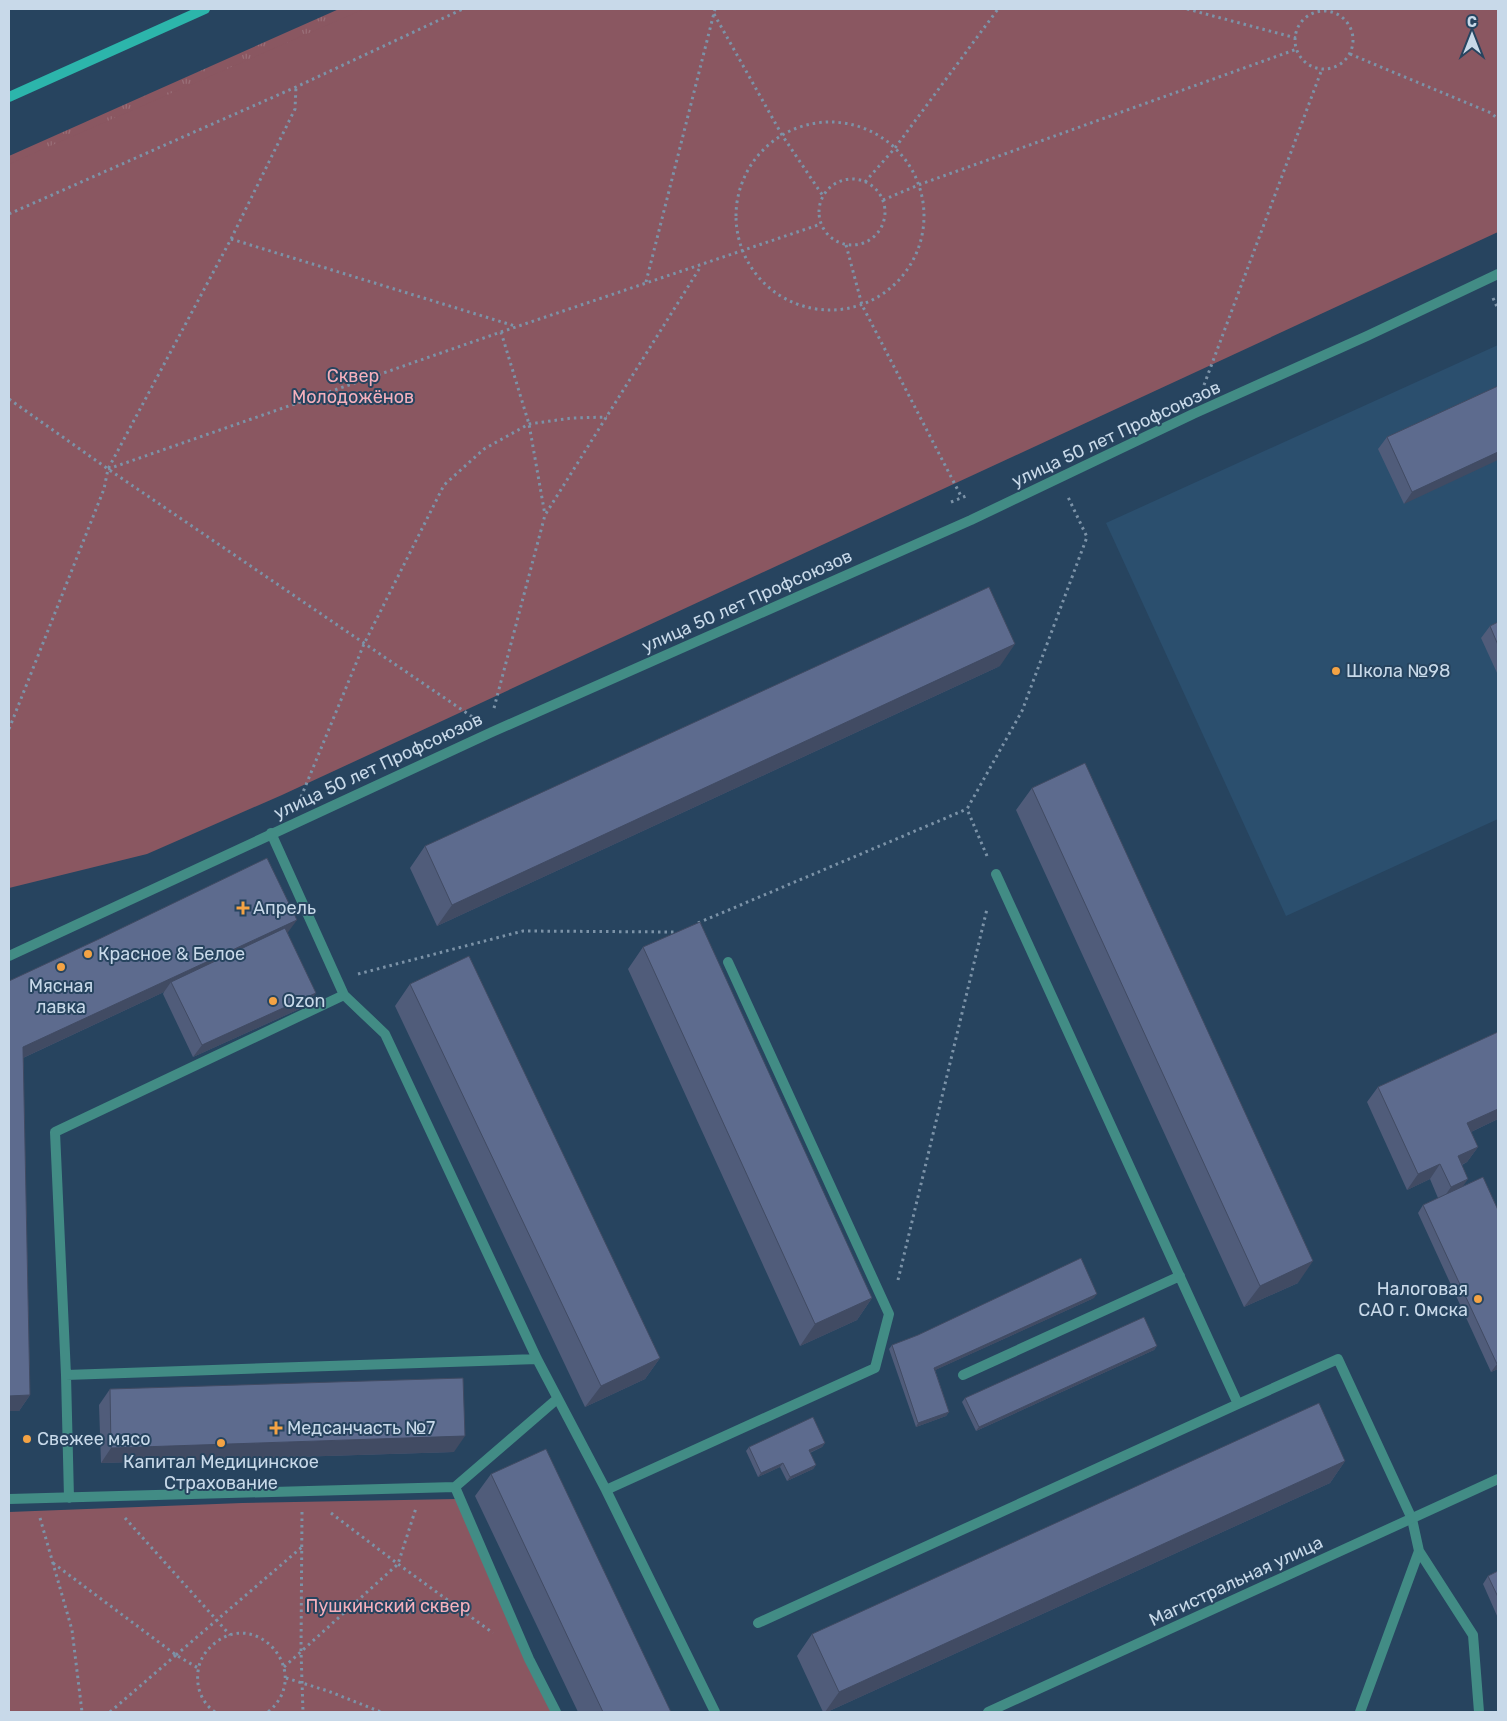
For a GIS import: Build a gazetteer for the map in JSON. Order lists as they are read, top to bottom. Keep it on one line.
{"streets":{"street":["улица 50 лет Профсоюзов","Магистральная улица"]},"parks":["Сквер Молодожёнов","Пушкинский сквер"],"places":{"other":["Школа №98","Красное & Белое","Мясная лавка","Ozon","Налоговая САО г. Омска","Свежее мясо","Капитал Медицинское Страхование"],"health":["Апрель","Медсанчасть №7"]},"north":"top"}
